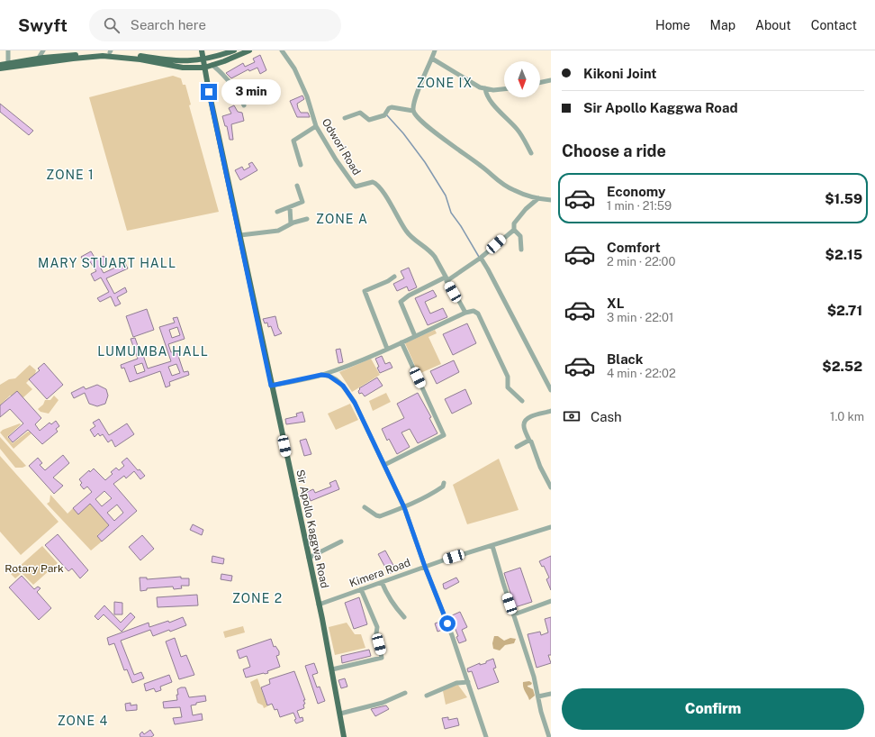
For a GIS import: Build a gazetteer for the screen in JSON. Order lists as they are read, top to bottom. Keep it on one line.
{"streets":{"main road":["Sir Apollo Kaggwa Road"],"street":["Odwori Road","Kimera Road"]},"crossings":[["Sir Apollo Kaggwa Road","Kimera Road"]],"districts":["ZONE IX","ZONE 1","ZONE A","MARY STUART HALL","LUMUMBA HALL","ZONE 2","ZONE 4"],"parks":["Rotary Park"],"north":"bottom","page":{"header":"Swyft","search":"Search here","nav":["Home","Map","About","Contact"],"banner":["Kikoni Joint","Sir Apollo Kaggwa Road"],"bubble":"3 min","heading":"Choose a ride","list":[{"name":"Economy","note":"1 min · 21:59","value":"$1.59"},{"name":"Comfort","note":"2 min · 22:00","value":"$2.15"},{"name":"XL","note":"3 min · 22:01","value":"$2.71"},{"name":"Black","note":"4 min · 22:02","value":"$2.52"}],"pay":["Cash","1.0 km"],"buttons":"Confirm"}}
